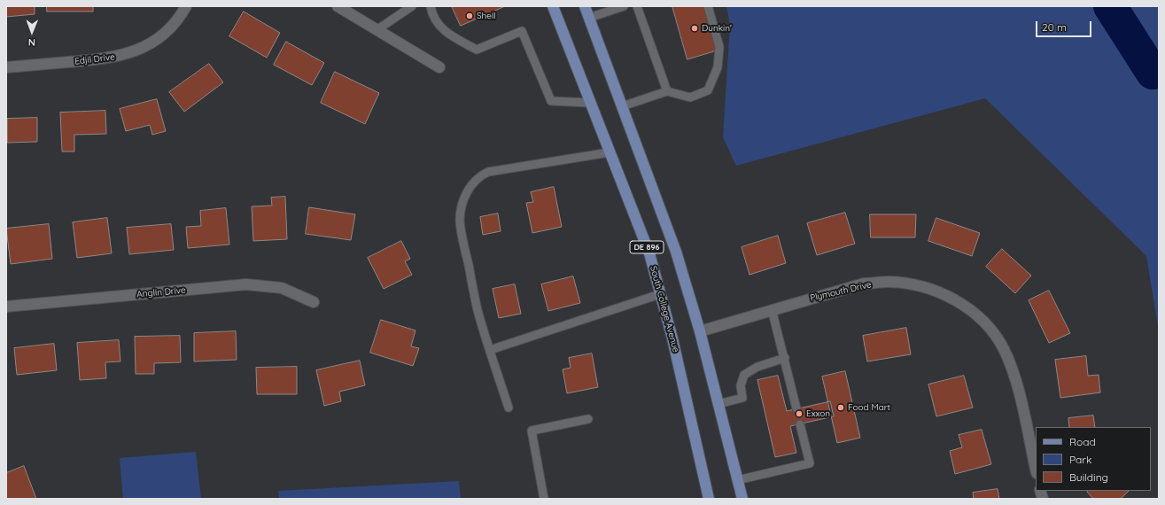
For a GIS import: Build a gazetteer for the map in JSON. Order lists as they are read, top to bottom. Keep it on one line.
{"streets":{"main road":["DE 896","South College Avenue"],"street":["Edjil Drive","Plymouth Drive","Anglin Drive"]},"crossings":[["DE 896","Plymouth Drive"]],"places":["Shell","Dunkin'","Food Mart","Exxon"],"legend":["Road","Park","Building"],"scale_bar":"20 m","north":"bottom"}
